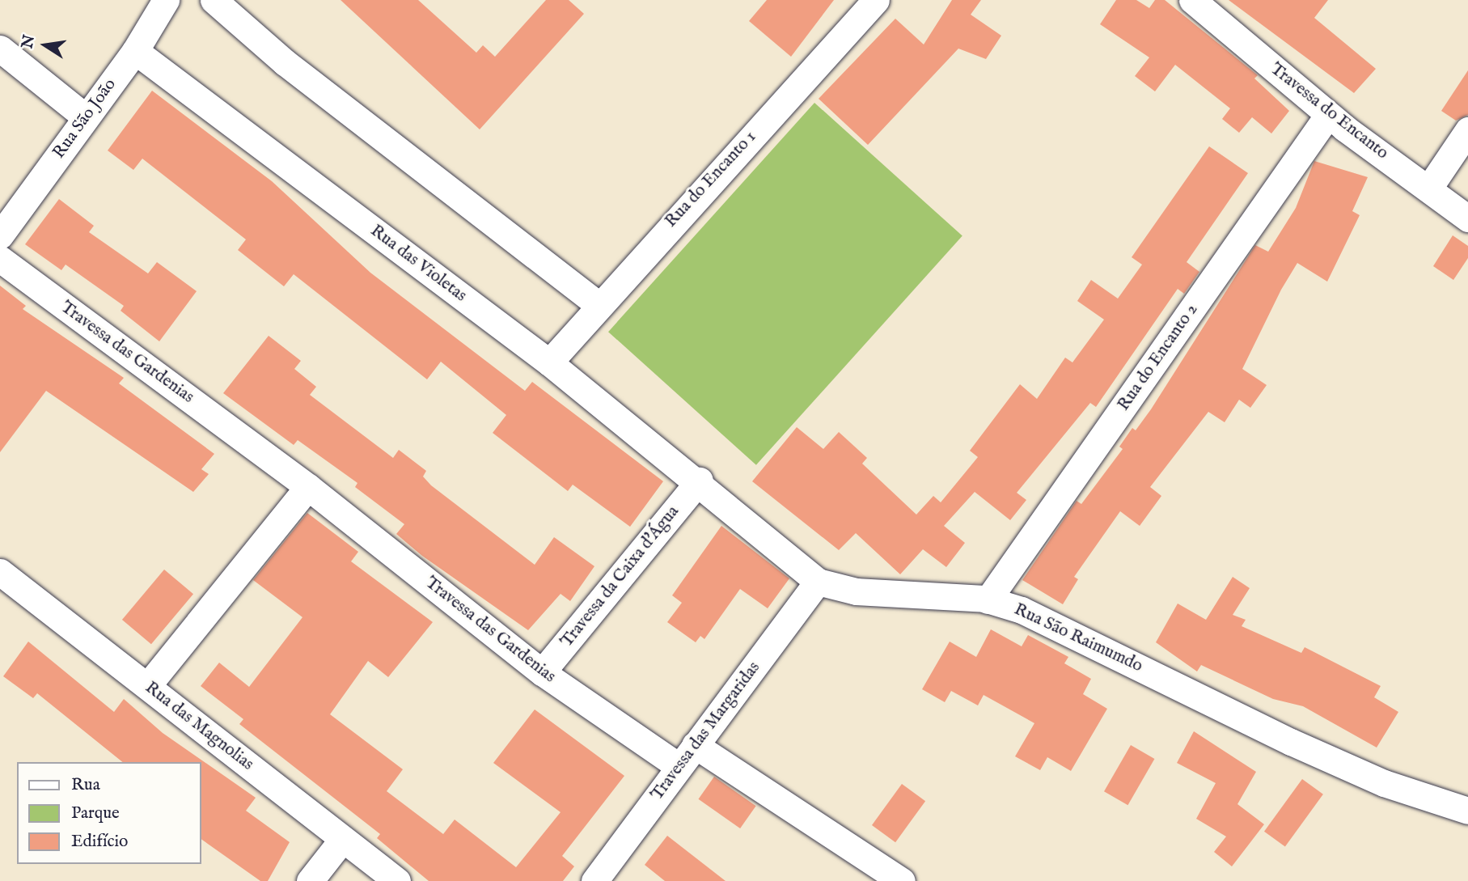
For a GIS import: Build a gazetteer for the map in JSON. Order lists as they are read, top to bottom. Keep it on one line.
{"streets":{"street":["Travessa do Encanto","Rua São João","Rua do Encanto 1","Rua das Violetas","Travessa das Gardenias","Rua do Encanto 2","Travessa da Caixa d'Água","Rua São Raimumdo","Rua das Magnolias","Travessa das Margaridas"]},"crossings":[["Travessa do Encanto","Rua do Encanto 2"],["Rua São João","Rua das Violetas"],["Rua do Encanto 1","Rua das Violetas"],["Rua das Violetas","Travessa da Caixa d'Água"],["Rua das Violetas","Rua São Raimumdo"],["Travessa das Gardenias","Travessa da Caixa d'Água"],["Travessa das Gardenias","Travessa das Margaridas"],["Rua do Encanto 2","Rua São Raimumdo"],["Travessa da Caixa d'Água","Rua São Raimumdo"],["Rua São Raimumdo","Travessa das Margaridas"]],"legend":["Rua","Parque","Edifício"],"north":"left"}
